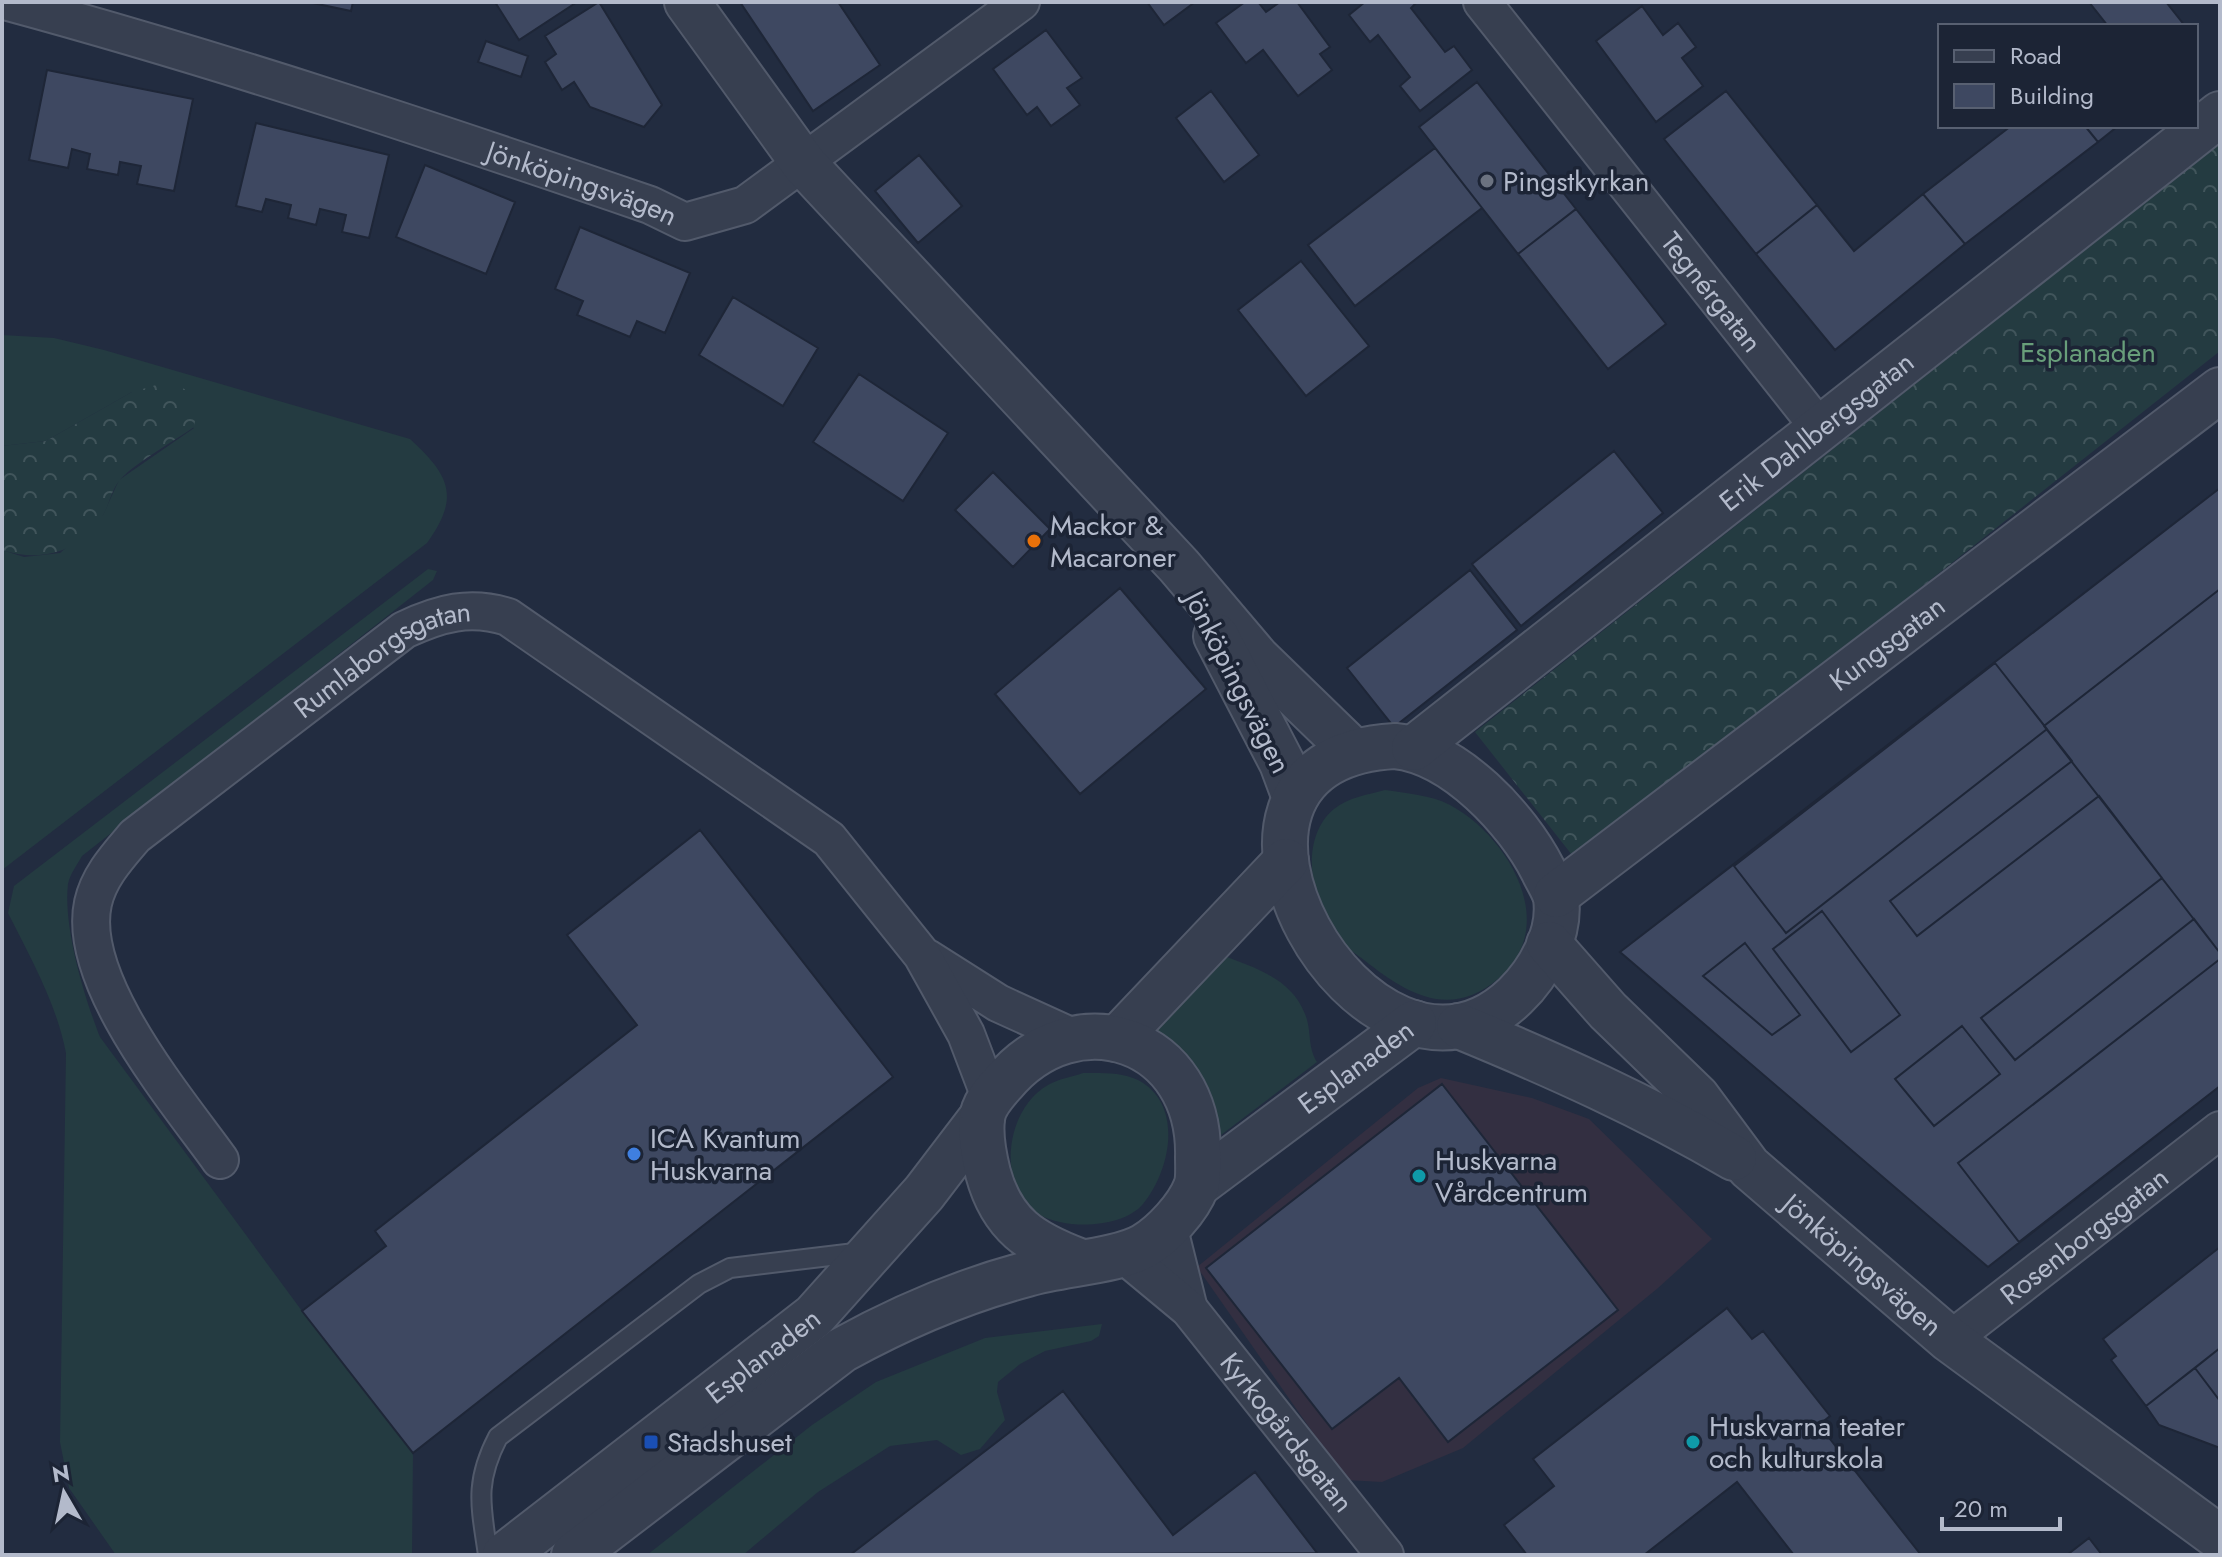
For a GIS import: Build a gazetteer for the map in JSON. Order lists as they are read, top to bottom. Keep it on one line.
{"streets":{"street":["Jönköpingsvägen","Tegnérgatan","Erik Dahlbergsgatan","Kungsgatan","Rumlaborgsgatan","Esplanaden","Rosenborgsgatan","Kyrkogårdsgatan"]},"crossings":[["Jönköpingsvägen","Erik Dahlbergsgatan"],["Jönköpingsvägen","Kungsgatan"],["Jönköpingsvägen","Esplanaden"],["Jönköpingsvägen","Rosenborgsgatan"],["Tegnérgatan","Erik Dahlbergsgatan"],["Erik Dahlbergsgatan","Kungsgatan"],["Erik Dahlbergsgatan","Esplanaden"],["Kungsgatan","Esplanaden"],["Rumlaborgsgatan","Esplanaden"]],"parks":["Esplanaden"],"places":{"other":["Pingstkyrkan","Mackor & Macaroner","ICA Kvantum Huskvarna","Huskvarna Vårdcentrum","Huskvarna teater och kulturskola"],"transit":["Stadshuset"]},"legend":["Road","Building"],"scale_bar":"20 m","north":"top"}
